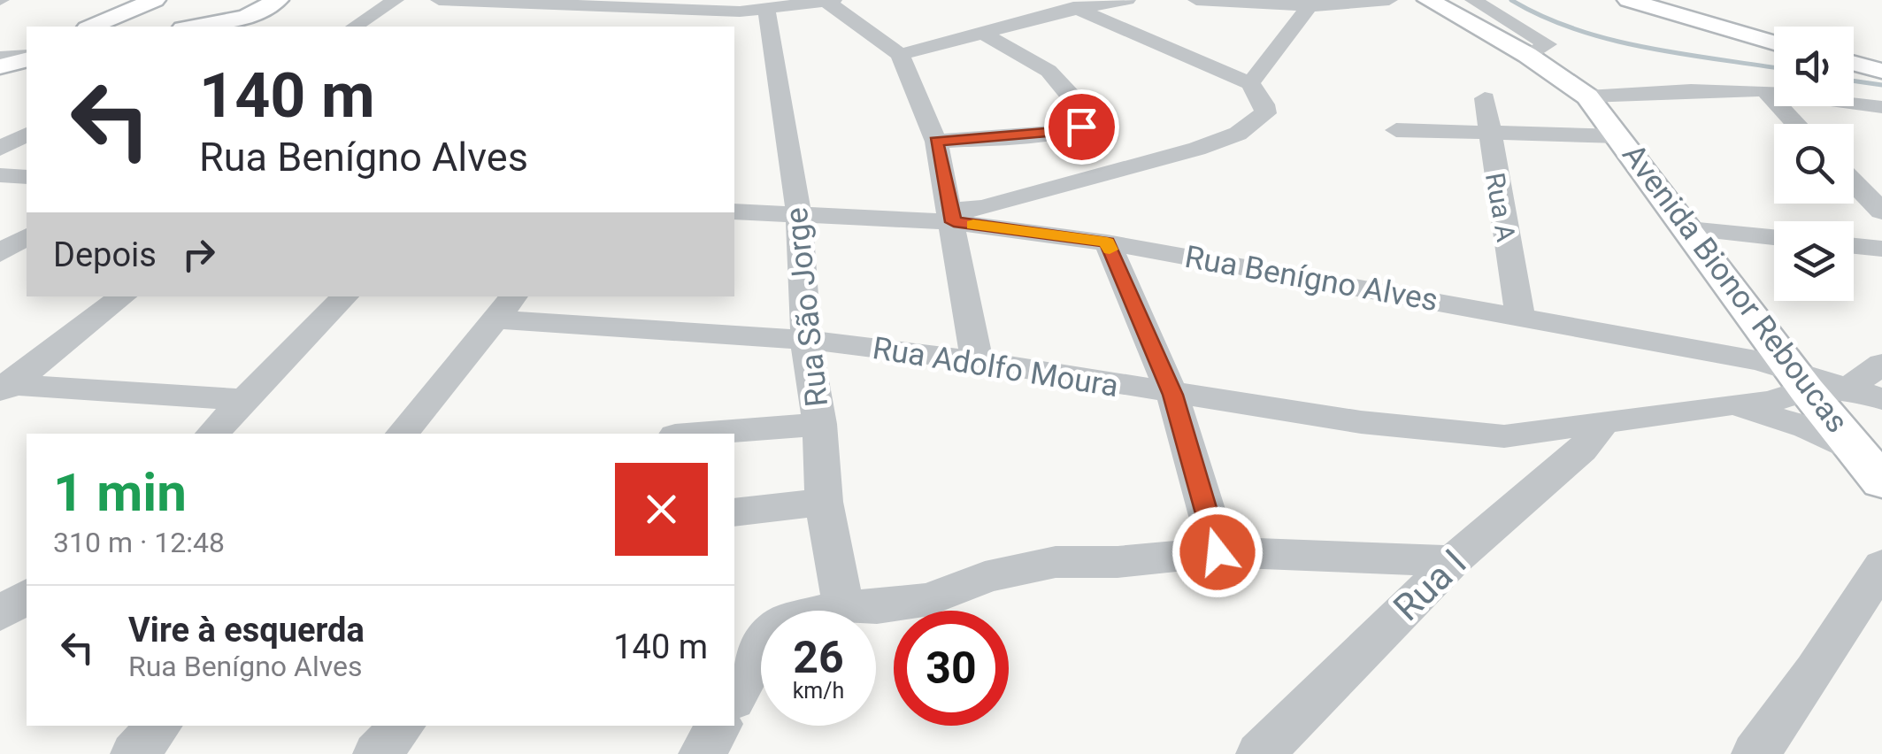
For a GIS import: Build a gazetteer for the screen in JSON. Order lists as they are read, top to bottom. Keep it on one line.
{"streets":{"main road":["Avenida Bionor Reboucas"],"street":["Rua A","Rua Benígno Alves","Rua São Jorge","Rua Adolfo Moura","Rua I"]},"crossings":[["Rua A","Rua Benígno Alves"],["Rua Benígno Alves","Avenida Bionor Reboucas"],["Rua Benígno Alves","Rua São Jorge"],["Rua Benígno Alves","Rua Adolfo Moura"],["Avenida Bionor Reboucas","Rua Adolfo Moura"],["Rua São Jorge","Rua Adolfo Moura"],["Rua Adolfo Moura","Rua I"]],"page":{"turn":["140 m","Rua Benígno Alves"],"then":"Depois","heading":["1 min","310 m · 12:48"],"list":[{"name":"Vire à esquerda","note":"Rua Benígno Alves","value":"140 m"}],"speed":"26 km/h","limit":"30"}}
